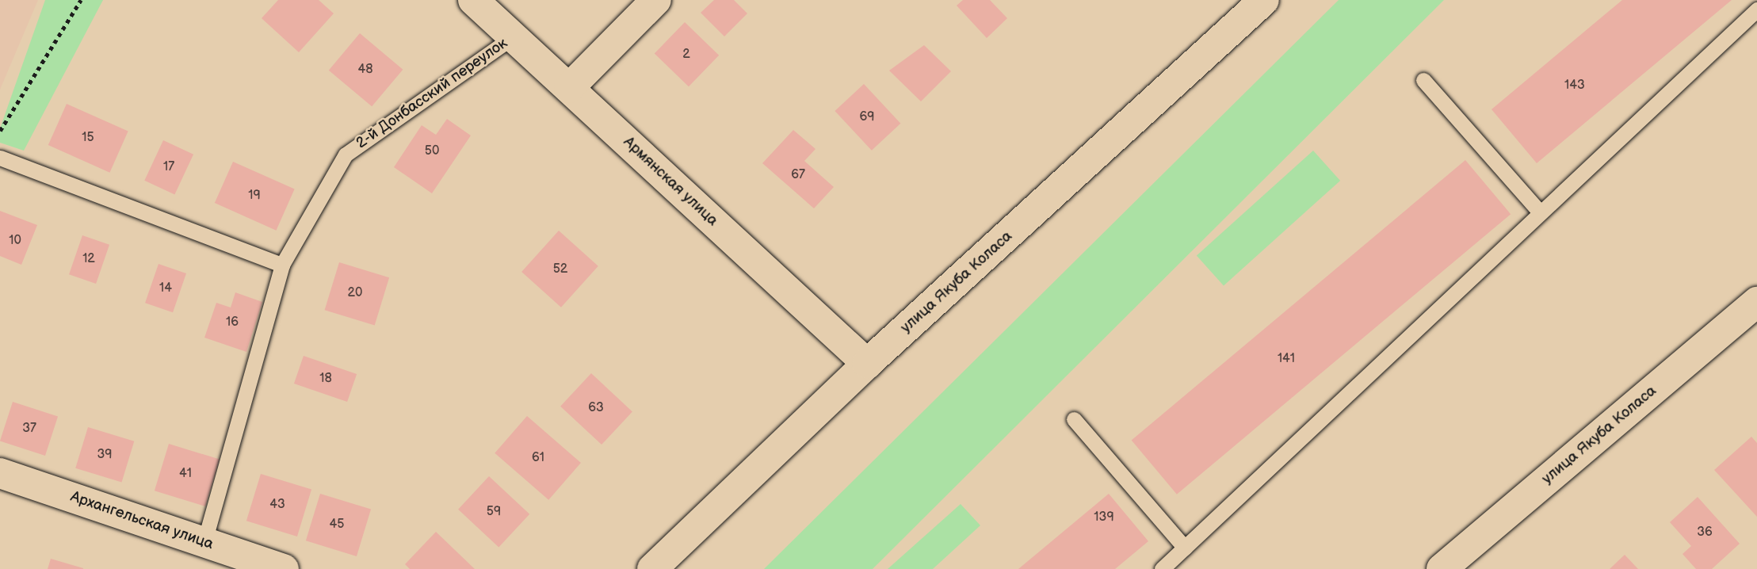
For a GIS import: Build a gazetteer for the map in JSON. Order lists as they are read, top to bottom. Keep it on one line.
{"streets":{"street":["Армянская улица","улица Якуба Коласа","Архангельская улица"],"lane":["2-й Донбасский переулок"]},"crossings":[["2-й Донбасский переулок","Армянская улица"],["2-й Донбасский переулок","Архангельская улица"],["Армянская улица","улица Якуба Коласа"]],"house_numbers":["2","48","143","69","15","50","17","67","19","10","12","52","14","20","16","141","18","63","37","39","61","41","43","59","139","45","36"]}
